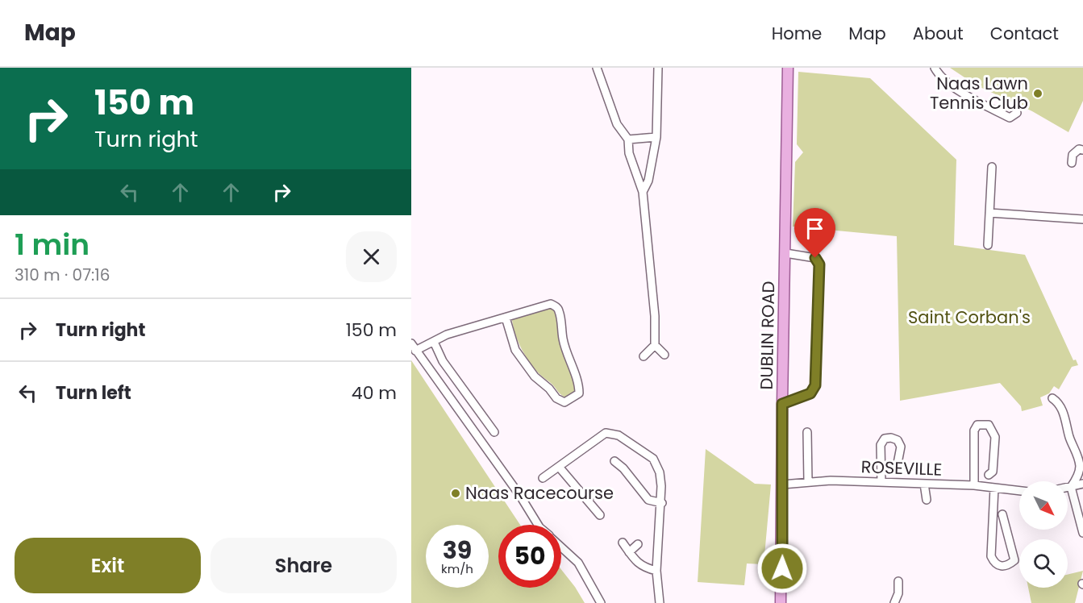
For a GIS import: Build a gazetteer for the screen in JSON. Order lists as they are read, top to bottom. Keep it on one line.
{"streets":{"main road":["DUBLIN ROAD"],"street":["ROSEVILLE"]},"crossings":[["DUBLIN ROAD","ROSEVILLE"]],"parks":["Saint Corban's"],"places":["Naas Lawn Tennis Club","Naas Racecourse"],"north":"bottom right","page":{"header":"Map","nav":["Home","Map","About","Contact"],"turn":["150 m","Turn right"],"heading":["1 min","310 m · 07:16"],"list":[{"name":"Turn right","value":"150 m"},{"name":"Turn left","value":"40 m"}],"speed":"39 km/h","limit":"50","buttons":["Exit","Share"]}}
